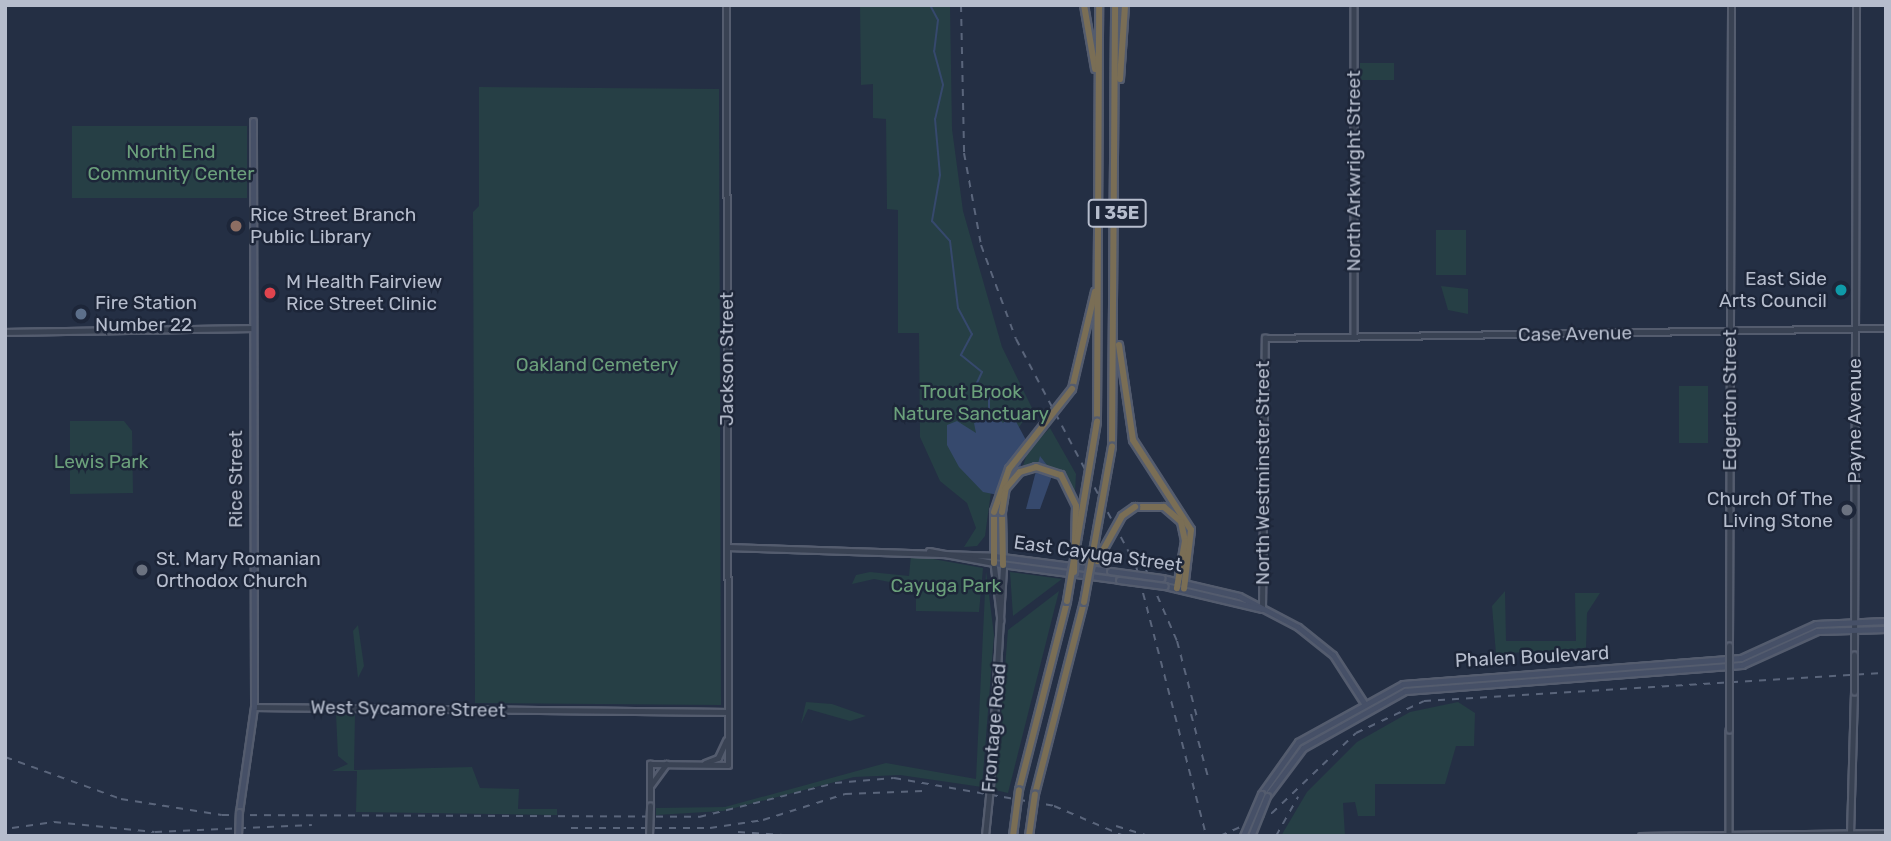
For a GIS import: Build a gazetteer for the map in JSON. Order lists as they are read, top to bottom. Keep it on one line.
{"streets":{"highway":["I 35E"],"main road":["Rice Street","East Cayuga Street","Phalen Boulevard"],"street":["North Arkwright Street","Case Avenue","Jackson Street","Edgerton Street","Payne Avenue","North Westminster Street","West Sycamore Street","Frontage Road"]},"crossings":[["North Arkwright Street","Case Avenue"],["Case Avenue","Edgerton Street"],["Case Avenue","Payne Avenue"],["Case Avenue","North Westminster Street"],["Jackson Street","East Cayuga Street"],["Jackson Street","West Sycamore Street"],["Payne Avenue","Phalen Boulevard"],["North Westminster Street","East Cayuga Street"],["Rice Street","West Sycamore Street"],["East Cayuga Street","Phalen Boulevard"],["East Cayuga Street","Frontage Road"]],"parks":["North End Community Center","Oakland Cemetery","Trout Brook Nature Sanctuary","Lewis Park","Cayuga Park"],"places":["Rice Street Branch Public Library","East Side Arts Council","M Health Fairview Rice Street Clinic","Fire Station Number 22","Church Of The Living Stone","St. Mary Romanian Orthodox Church"]}
